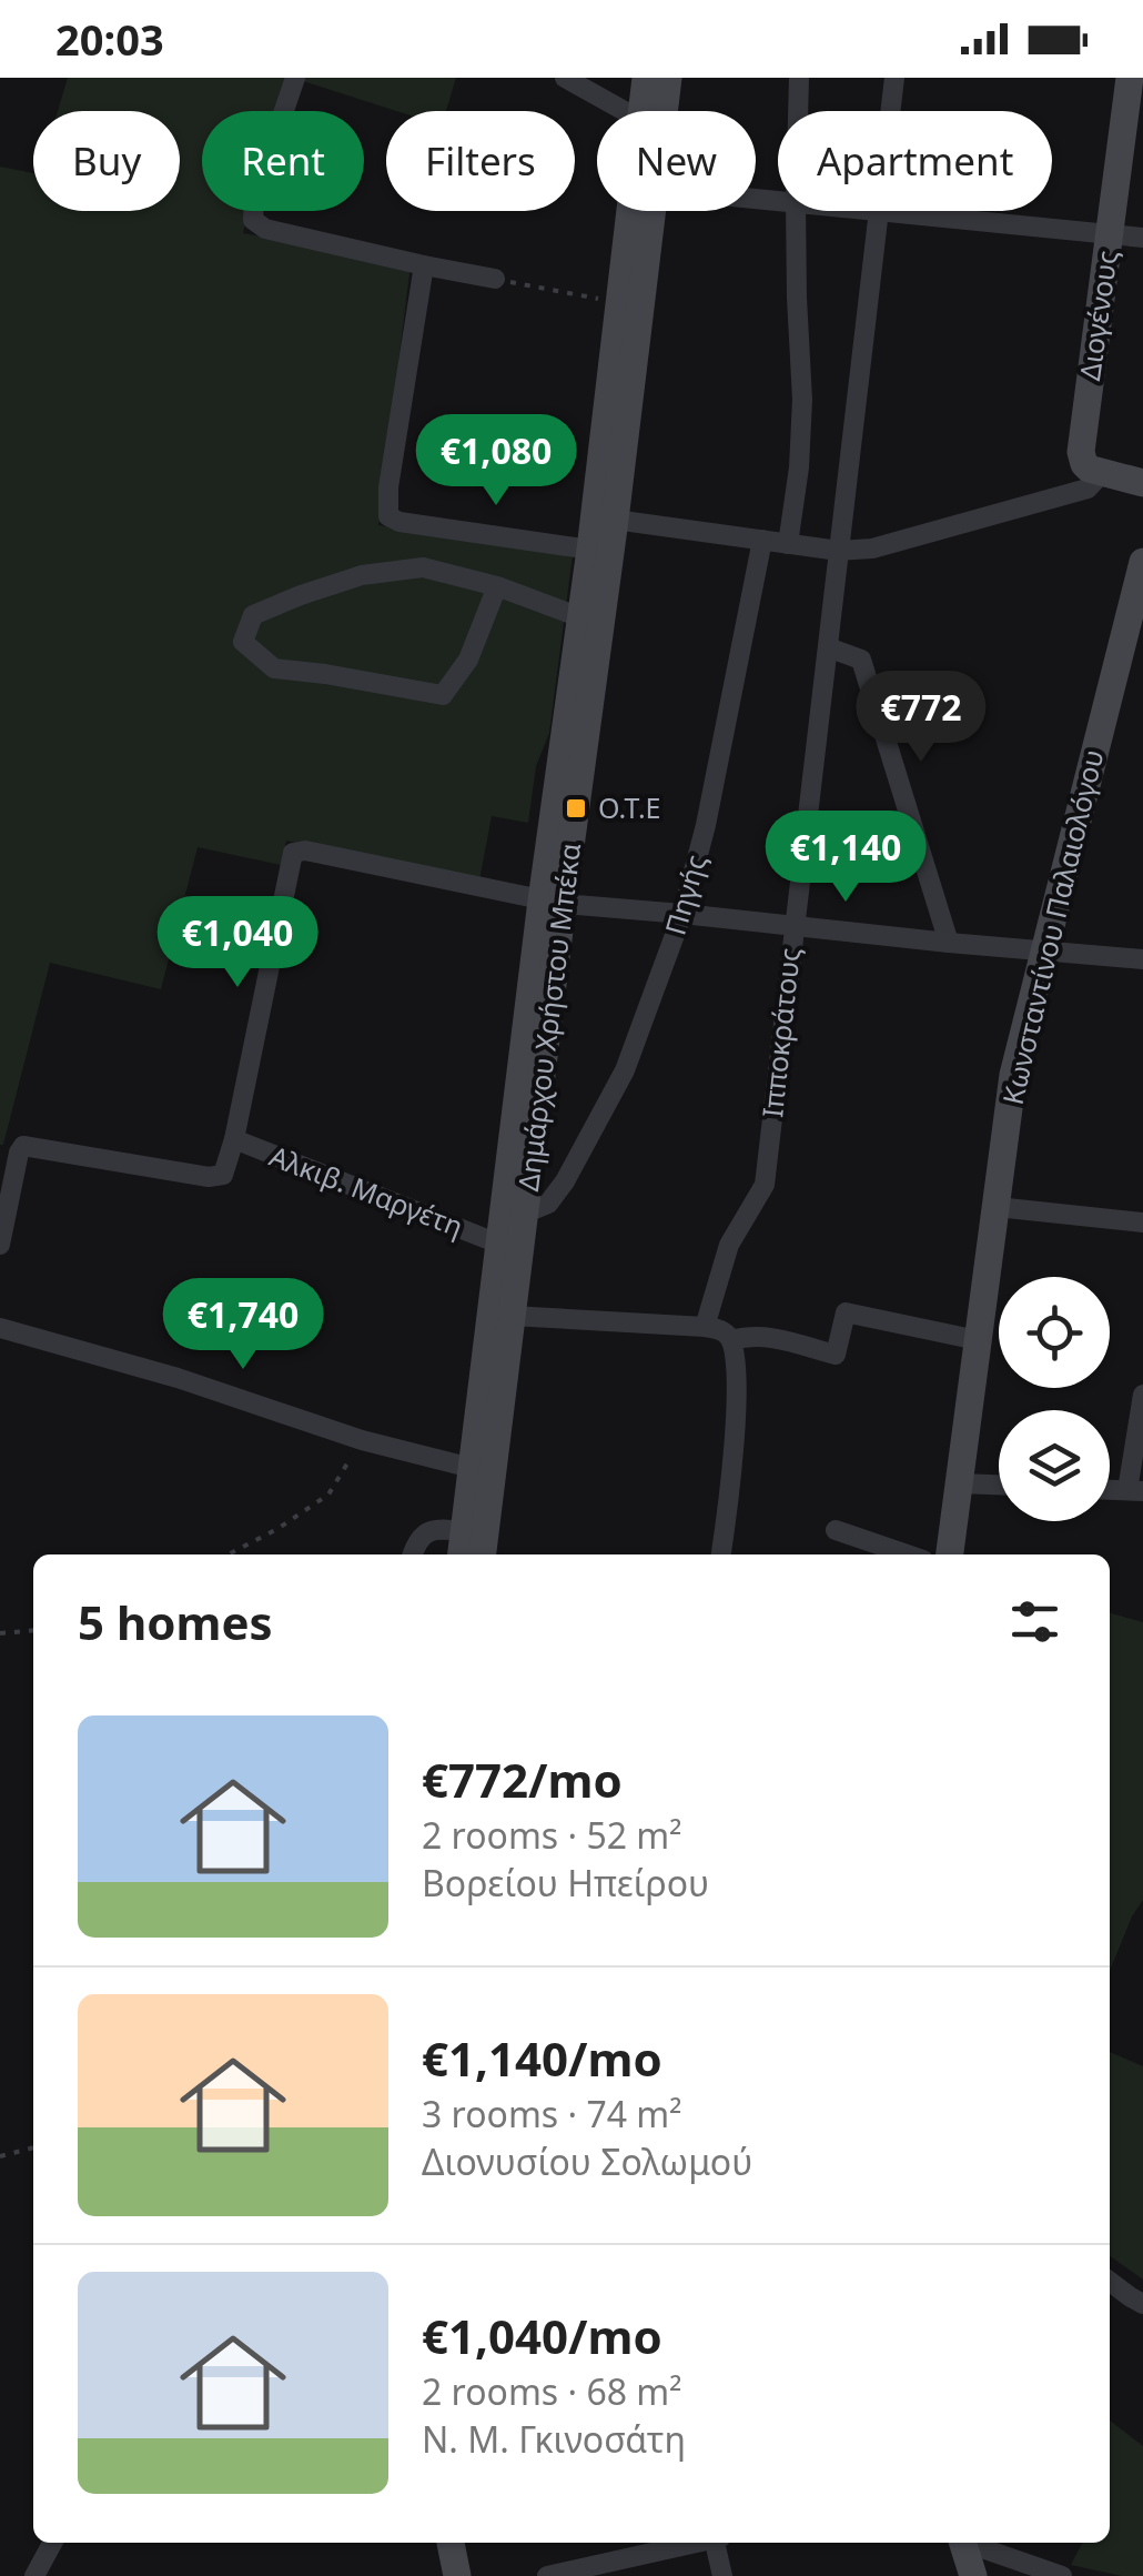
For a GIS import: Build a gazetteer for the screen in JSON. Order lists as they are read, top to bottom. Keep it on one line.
{"streets":{"main road":["Διογένους","Κωνσταντίνου Παλαιολόγου","Δημάρχου Χρήστου Μπέκα"],"street":["Πηγής","Ιπποκράτους","Αλκιβ. Μαργέτη"]},"crossings":[["Πηγής","Δημάρχου Χρήστου Μπέκα"],["Δημάρχου Χρήστου Μπέκα","Αλκιβ. Μαργέτη"]],"places":{"transit":["Ο.Τ.Ε"]},"page":{"status":"20:03","chip":["Buy","Rent","Filters","New","Apartment"],"price":["€1,080","€772","€1,140","€1,040","€1,740"],"heading":"5 homes","list":[{"name":"€772/mo","note":"2 rooms · 52 m² · Βορείου Ηπείρου"},{"name":"€1,140/mo","note":"3 rooms · 74 m² · Διονυσίου Σολωμού"},{"name":"€1,040/mo","note":"2 rooms · 68 m² · Ν. Μ. Γκινοσάτη"}]}}
